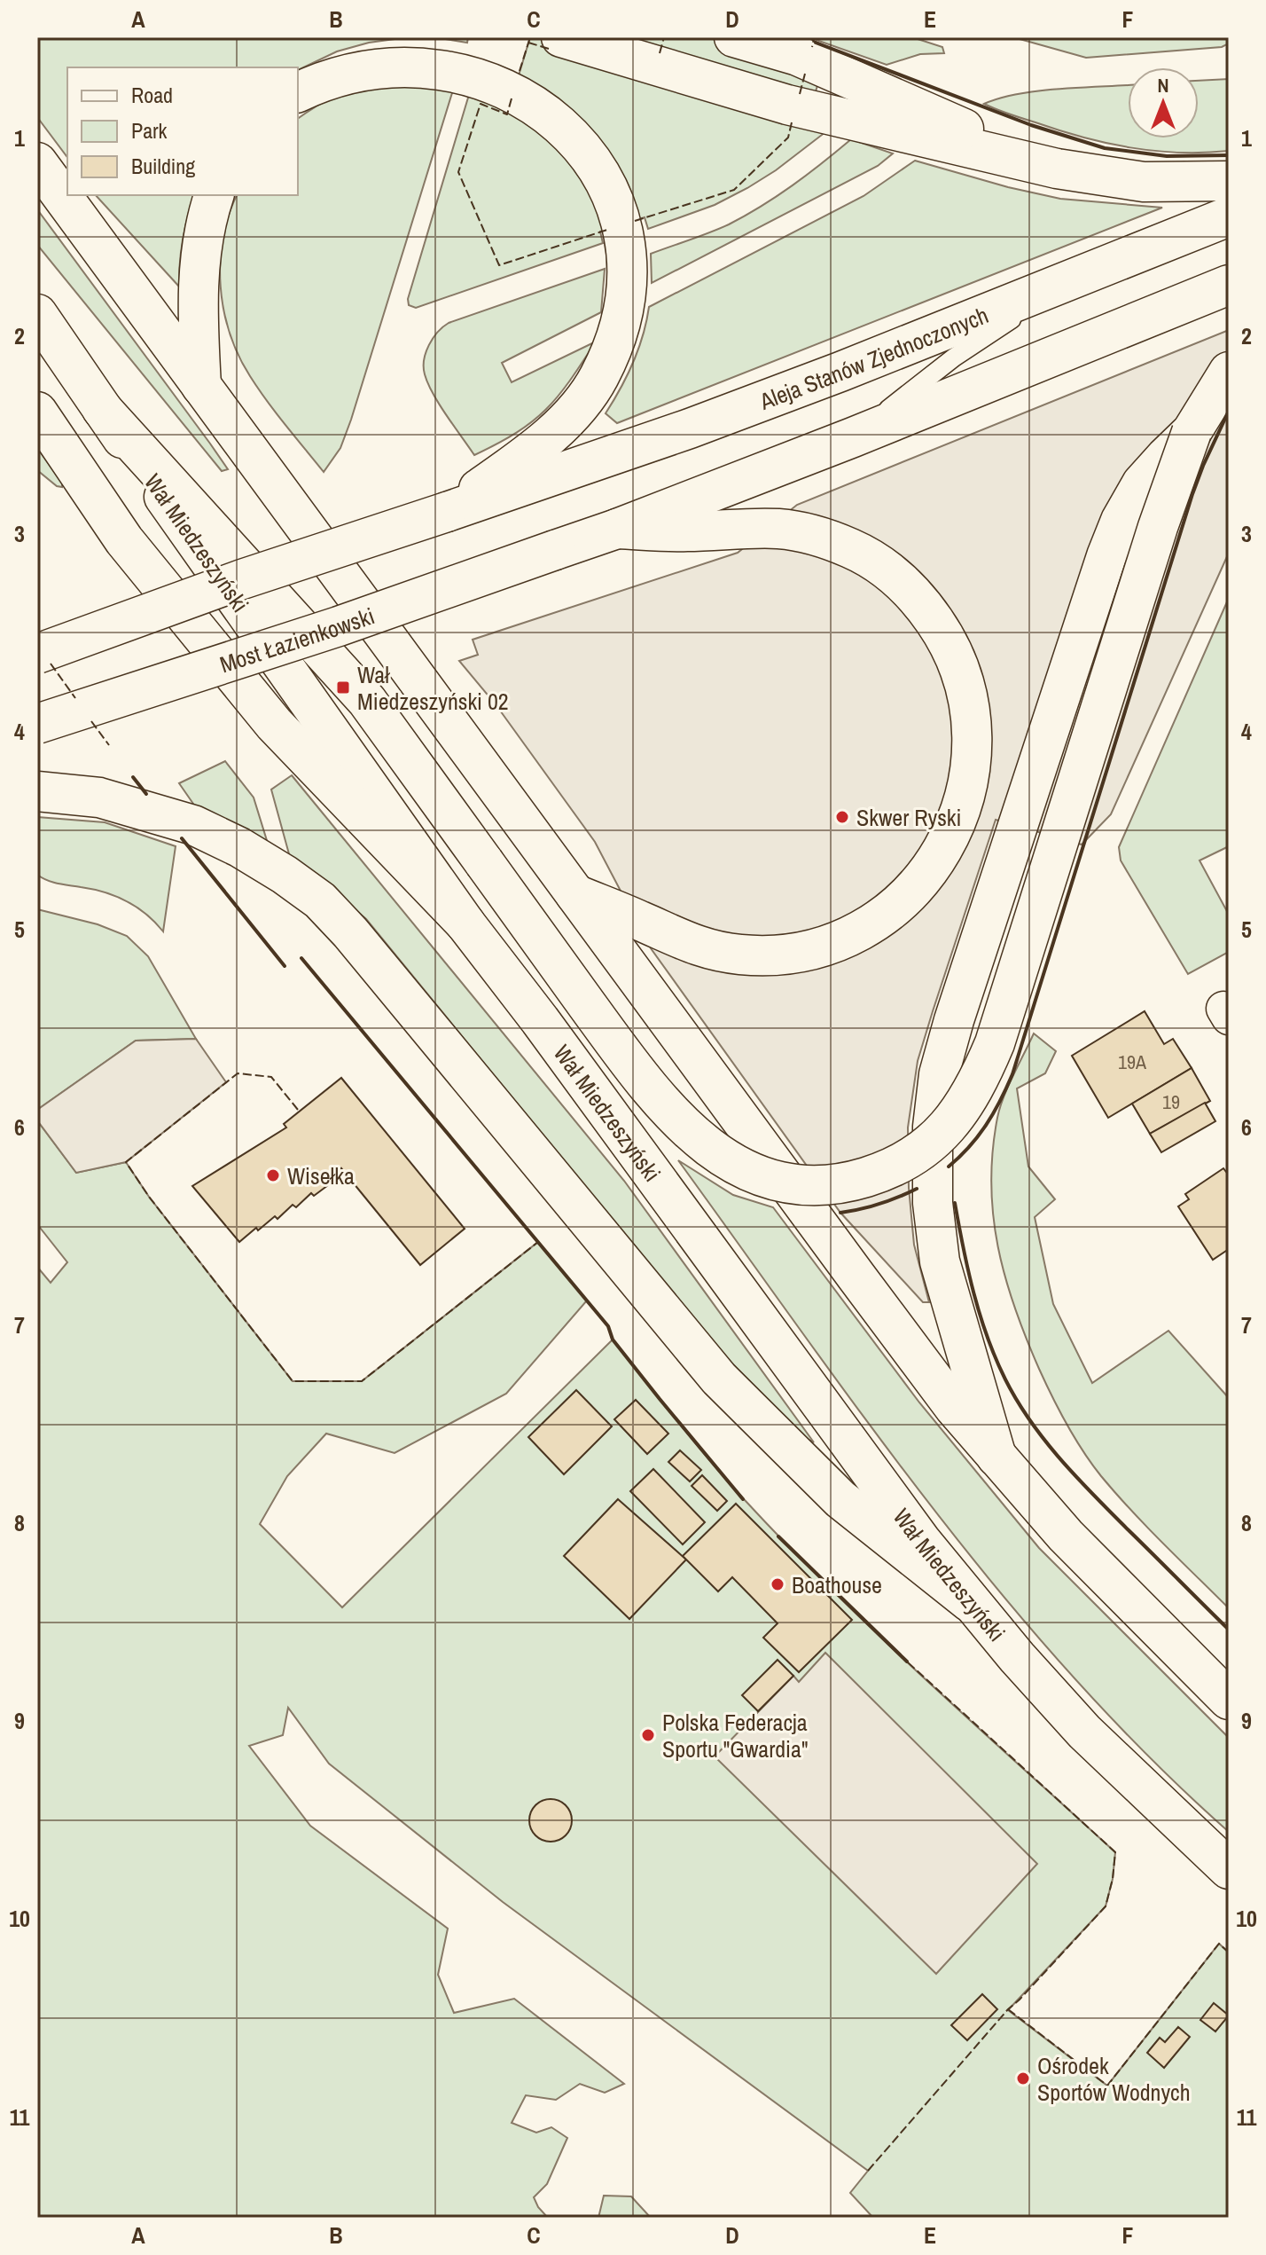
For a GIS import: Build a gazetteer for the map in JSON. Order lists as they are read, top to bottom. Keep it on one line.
{"streets":{"main road":["Aleja Stanów Zjednoczonych","Wał Miedzeszyński","Most Łazienkowski"]},"places":{"transit":["Wał Miedzeszyński 02"],"other":["Skwer Ryski","Wisełka","Boathouse","Polska Federacja Sportu \"Gwardia\"","Ośrodek Sportów Wodnych"]},"house_numbers":["19A","19"],"legend":["Road","Park","Building"],"north":"top","grid":{"columns":["A","B","C","D","E","F"],"rows":["1","2","3","4","5","6","7","8","9","10","11"]}}
